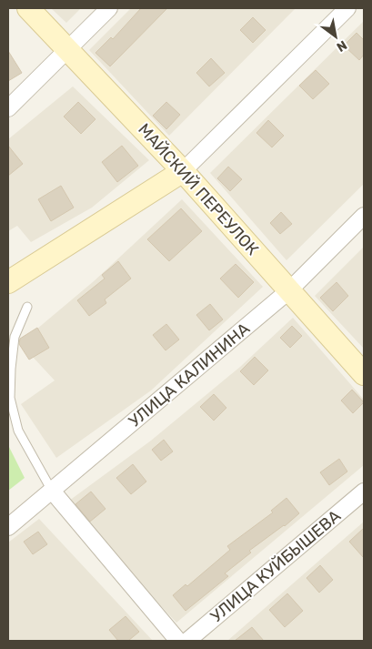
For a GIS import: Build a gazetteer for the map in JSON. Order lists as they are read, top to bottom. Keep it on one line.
{"streets":{"main road":["МАЙСКИЙ ПЕРЕУЛОК"],"street":["УЛИЦА КАЛИНИНА","УЛИЦА КУЙБЫШЕВА"]},"crossings":[["МАЙСКИЙ ПЕРЕУЛОК","УЛИЦА КАЛИНИНА"]],"north":"bottom right"}
